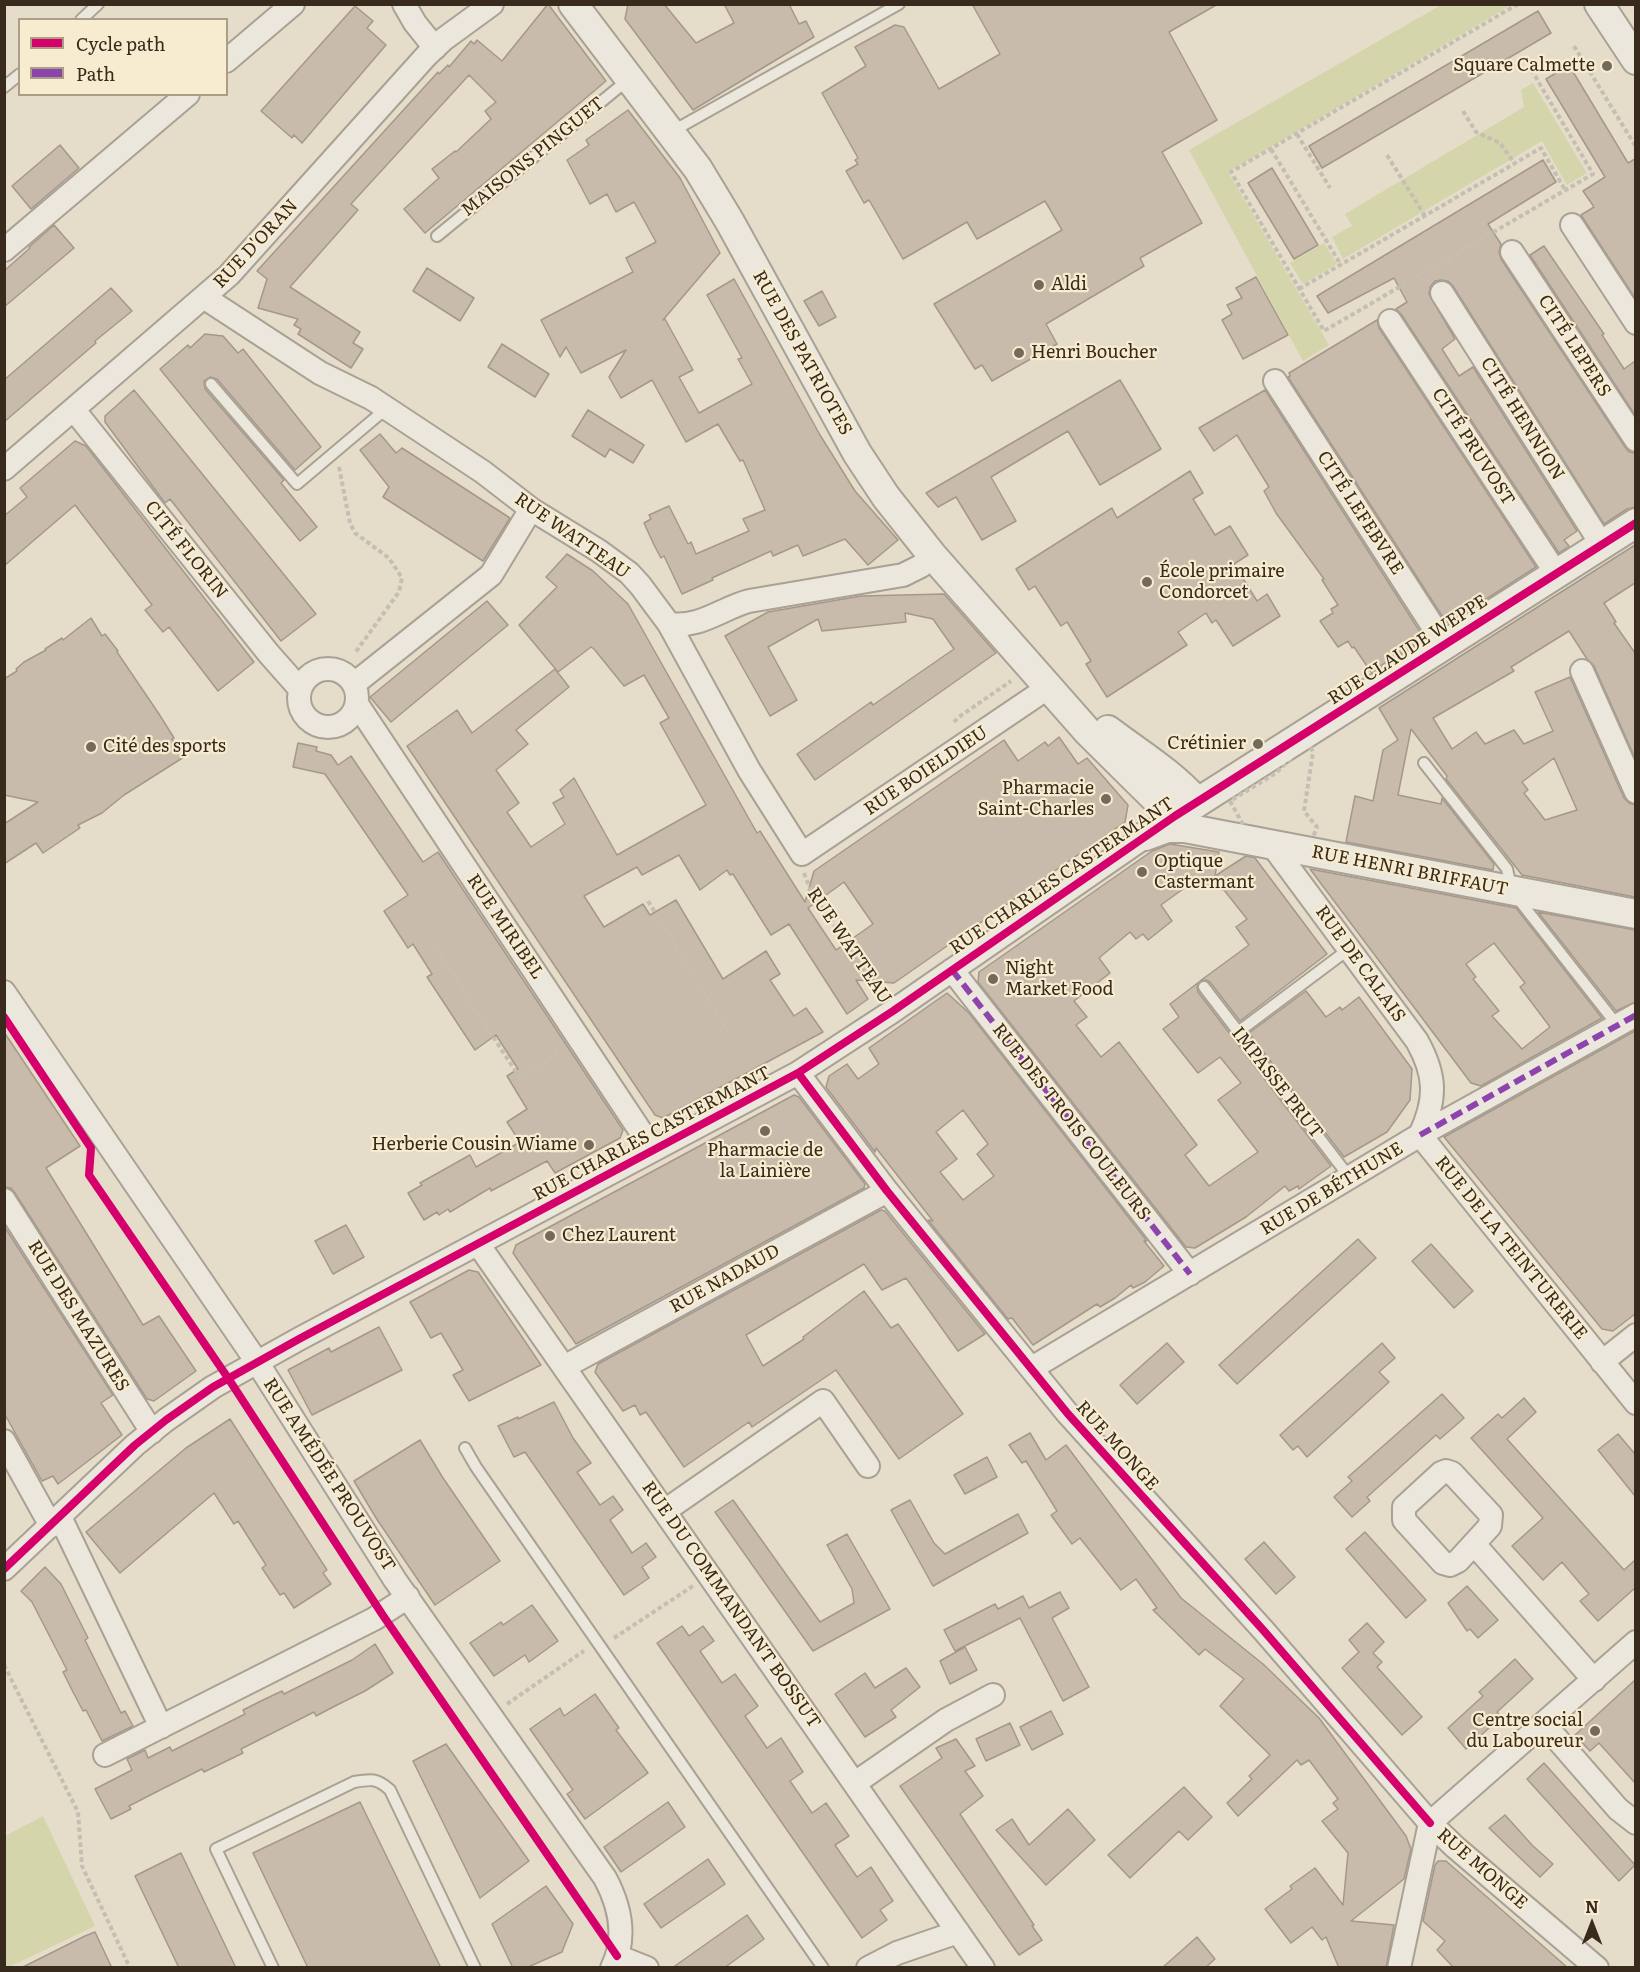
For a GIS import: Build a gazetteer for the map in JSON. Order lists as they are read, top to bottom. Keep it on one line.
{"streets":{"street":["RUE D'ORAN","CITÉ LEPERS","RUE DES PATRIOTES","CITÉ HENNION","CITÉ PRUVOST","CITÉ LEFEBVRE","RUE WATTEAU","CITÉ FLORIN","RUE CLAUDE WEPPE","RUE BOIELDIEU","RUE HENRI BRIFFAUT","RUE CHARLES CASTERMANT","RUE MIRIBEL","RUE DE CALAIS","RUE DES TROIS COULEURS","RUE DE BÉTHUNE","RUE DE LA TEINTURERIE","RUE NADAUD","RUE DES MAZURES","RUE MONGE","RUE AMÉDÉE PROUVOST","RUE DU COMMANDANT BOSSUT"],"lane":["MAISONS PINGUET","IMPASSE PRUT"]},"crossings":[["MAISONS PINGUET","RUE DES PATRIOTES"],["RUE D'ORAN","RUE WATTEAU"],["RUE D'ORAN","CITÉ FLORIN"],["RUE DES PATRIOTES","RUE CLAUDE WEPPE"],["RUE DES PATRIOTES","RUE BOIELDIEU"],["RUE DES PATRIOTES","RUE HENRI BRIFFAUT"],["RUE DES PATRIOTES","RUE CHARLES CASTERMANT"],["CITÉ HENNION","RUE CLAUDE WEPPE"],["CITÉ PRUVOST","RUE CLAUDE WEPPE"],["CITÉ LEFEBVRE","RUE CLAUDE WEPPE"],["RUE WATTEAU","RUE BOIELDIEU"],["RUE WATTEAU","RUE CHARLES CASTERMANT"],["CITÉ FLORIN","RUE MIRIBEL"],["RUE CLAUDE WEPPE","RUE CHARLES CASTERMANT"],["RUE HENRI BRIFFAUT","RUE CHARLES CASTERMANT"],["RUE HENRI BRIFFAUT","RUE DE CALAIS"],["RUE CHARLES CASTERMANT","RUE MIRIBEL"],["RUE CHARLES CASTERMANT","RUE DES TROIS COULEURS"],["RUE CHARLES CASTERMANT","RUE DES MAZURES"],["RUE CHARLES CASTERMANT","RUE MONGE"],["RUE CHARLES CASTERMANT","RUE AMÉDÉE PROUVOST"],["RUE CHARLES CASTERMANT","RUE DU COMMANDANT BOSSUT"],["RUE DE CALAIS","RUE DE BÉTHUNE"],["RUE DE CALAIS","RUE DE LA TEINTURERIE"],["IMPASSE PRUT","RUE DE BÉTHUNE"],["RUE DES TROIS COULEURS","RUE DE BÉTHUNE"],["RUE DE BÉTHUNE","RUE DE LA TEINTURERIE"],["RUE DE BÉTHUNE","RUE MONGE"],["RUE NADAUD","RUE MONGE"],["RUE NADAUD","RUE DU COMMANDANT BOSSUT"]],"places":["Square Calmette","Aldi","Henri Boucher","École primaire Condorcet","Crétinier","Cité des sports","Pharmacie Saint-Charles","Optique Castermant","Night Market Food","Pharmacie de la Lainière","Herberie Cousin Wiame","Chez Laurent","Centre social du Laboureur"],"legend":["Cycle path","Path"],"north":"top"}
